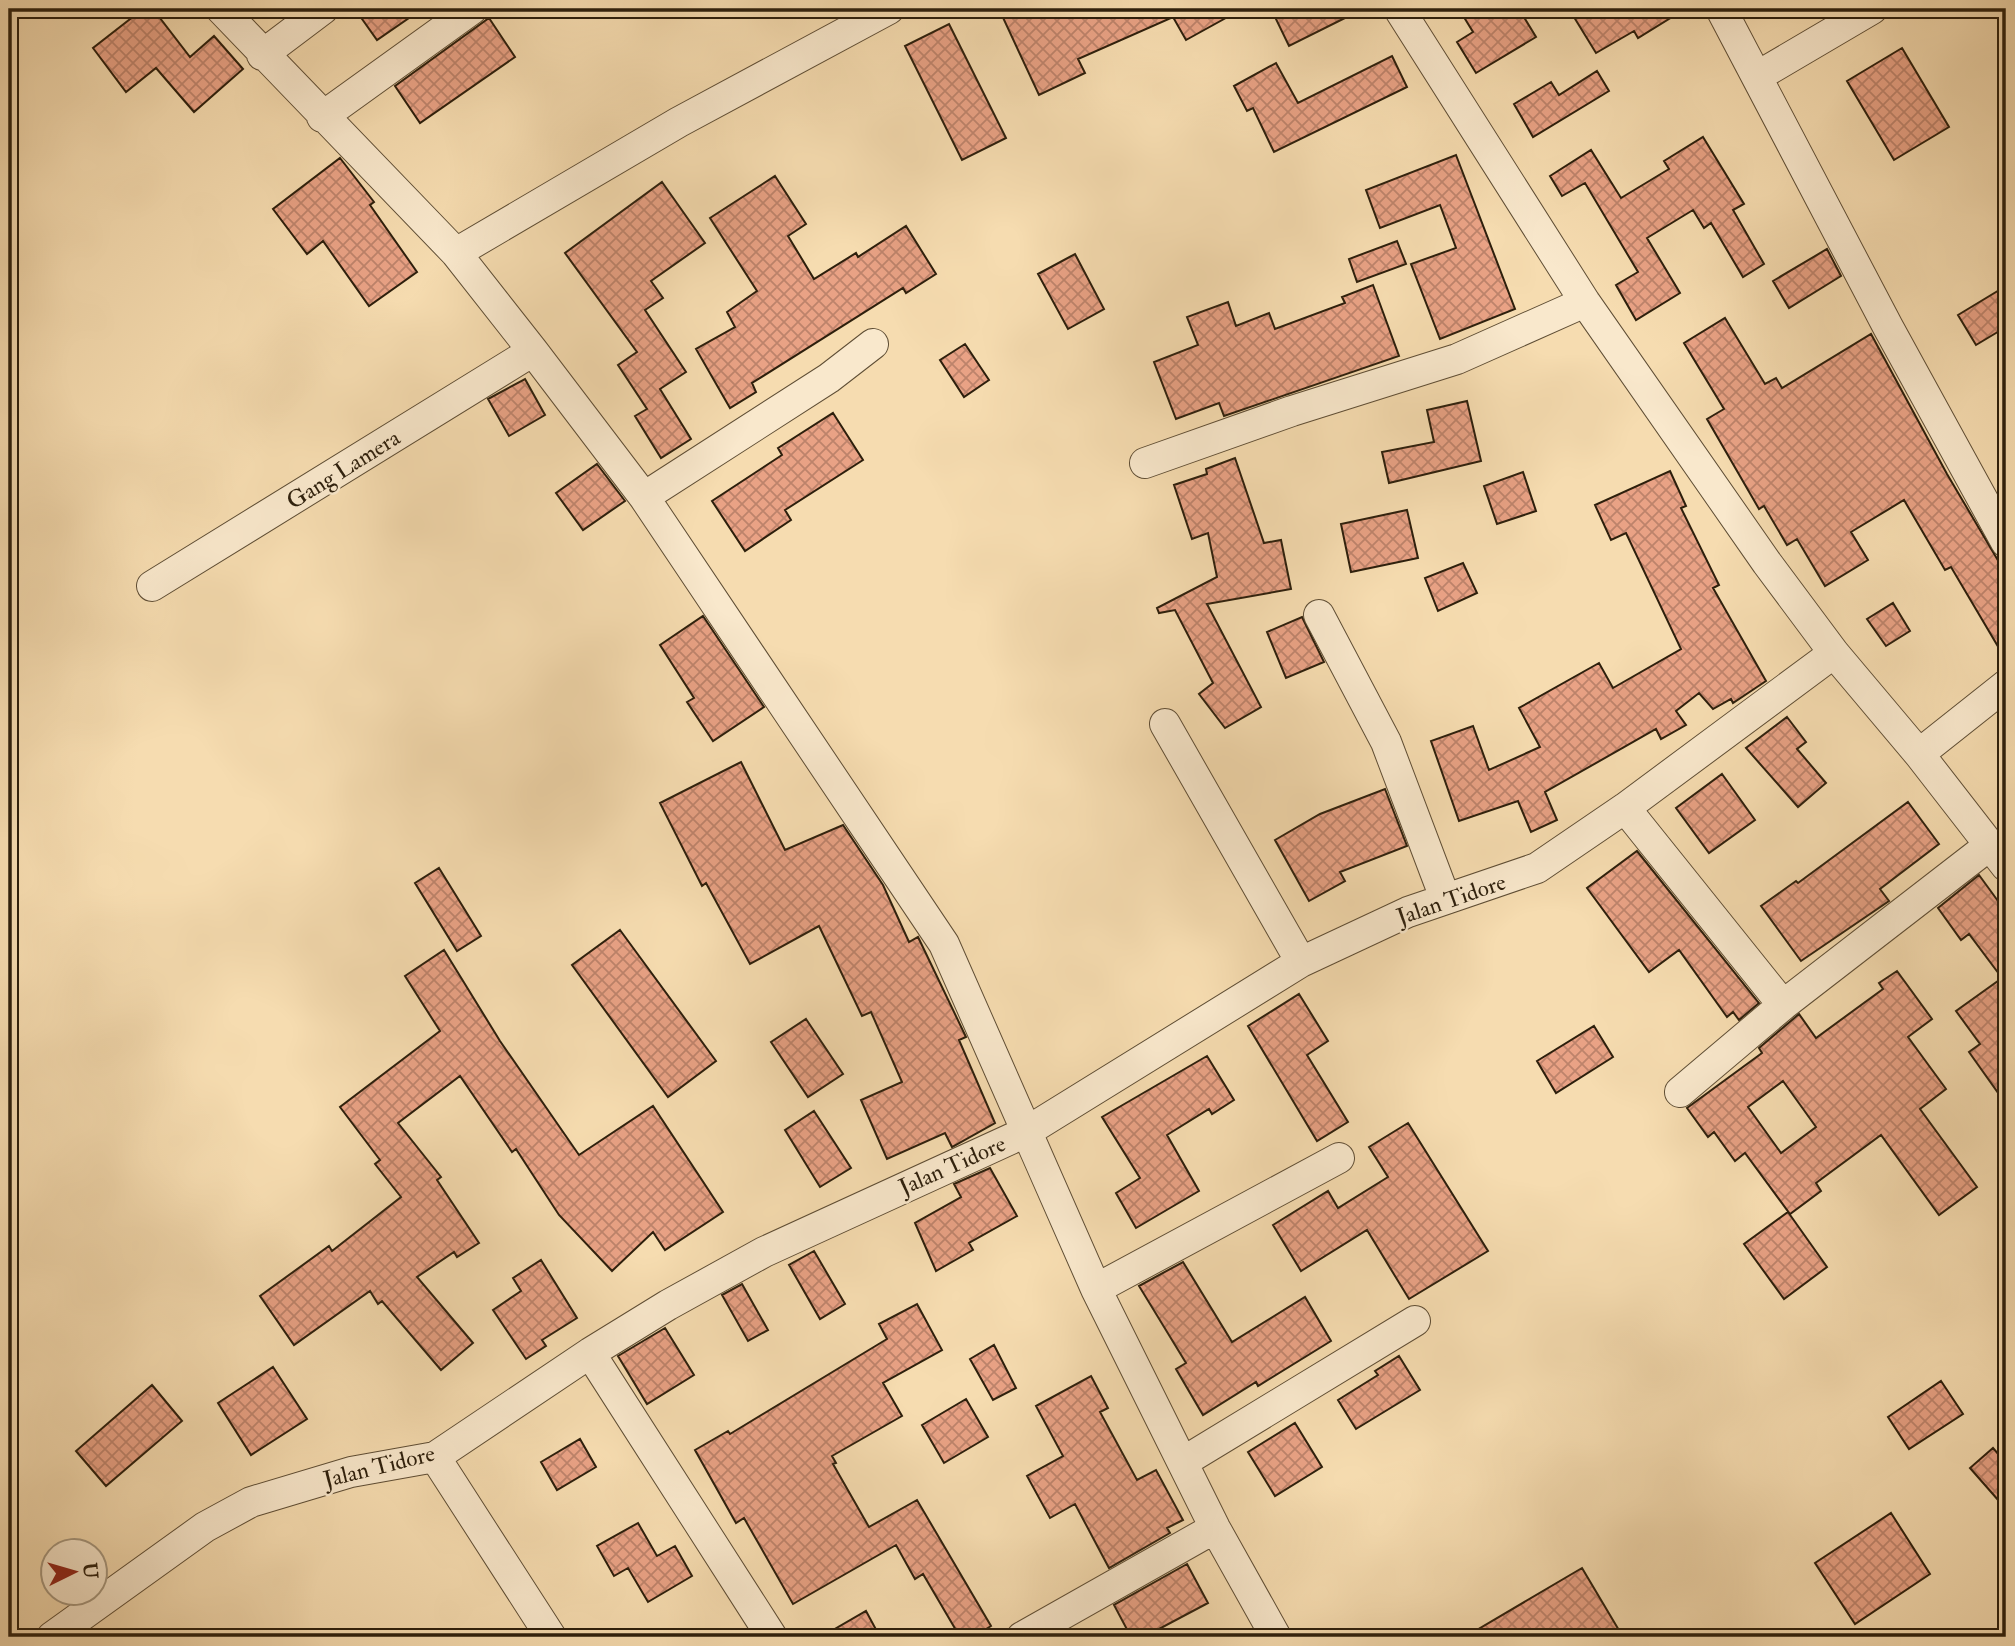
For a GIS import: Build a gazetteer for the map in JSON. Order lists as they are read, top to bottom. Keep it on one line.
{"streets":{"street":["Gang Lamera","Jalan Tidore"]},"north":"right"}
